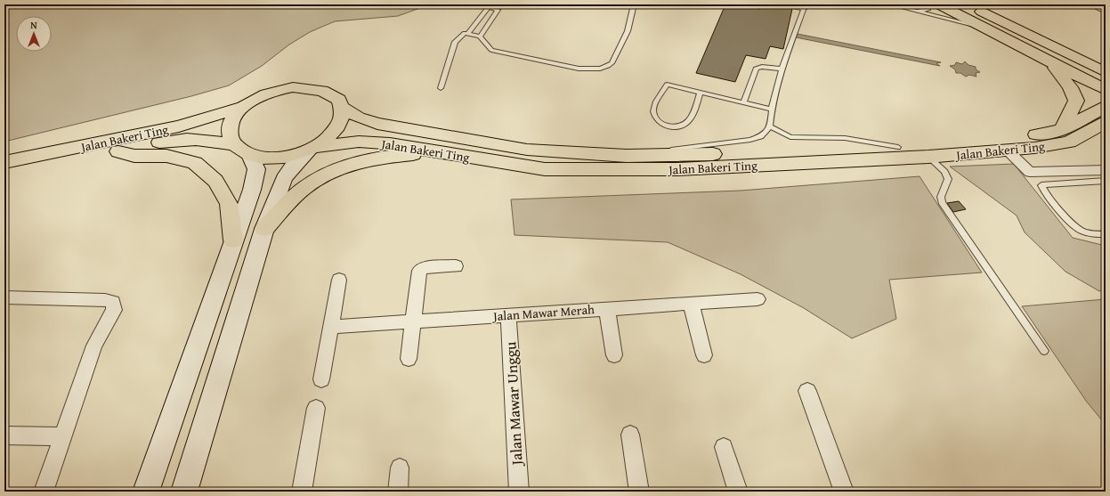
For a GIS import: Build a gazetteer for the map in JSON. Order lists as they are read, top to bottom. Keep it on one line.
{"streets":{"main road":["Jalan Bakeri Ting"],"street":["Jalan Mawar Merah","Jalan Mawar Unggu"]},"crossings":[["Jalan Mawar Merah","Jalan Mawar Unggu"]],"north":"top"}
